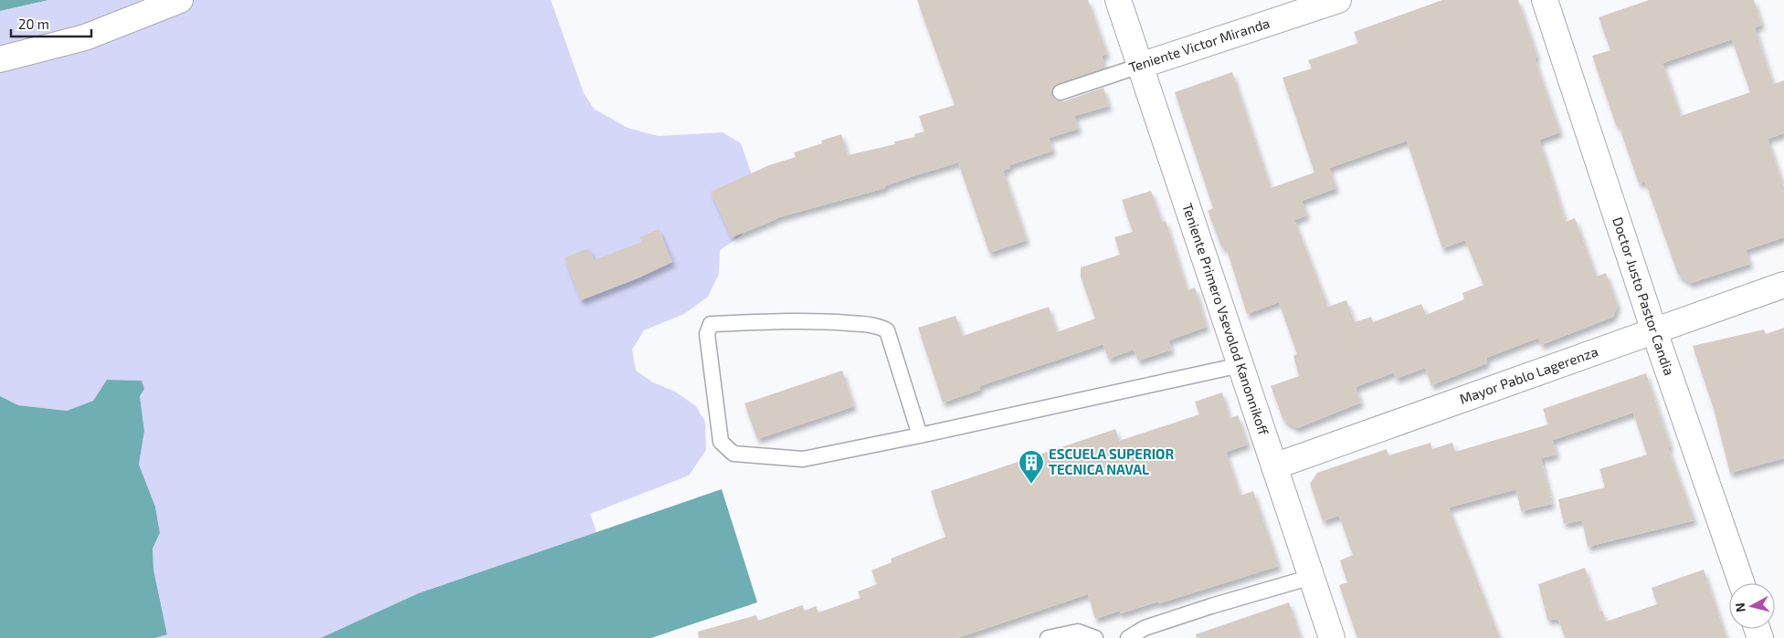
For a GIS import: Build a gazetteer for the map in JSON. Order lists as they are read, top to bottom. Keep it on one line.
{"streets":{"street":["Teniente Victor Miranda","Doctor Justo Pastor Candia","Teniente Primero Vsevolod Kanonnikoff","Mayor Pablo Lagerenza"]},"crossings":[["Teniente Victor Miranda","Teniente Primero Vsevolod Kanonnikoff"],["Doctor Justo Pastor Candia","Mayor Pablo Lagerenza"],["Teniente Primero Vsevolod Kanonnikoff","Mayor Pablo Lagerenza"]],"places":{"building":["ESCUELA SUPERIOR TECNICA NAVAL"]},"scale_bar":"20 m","north":"left"}
